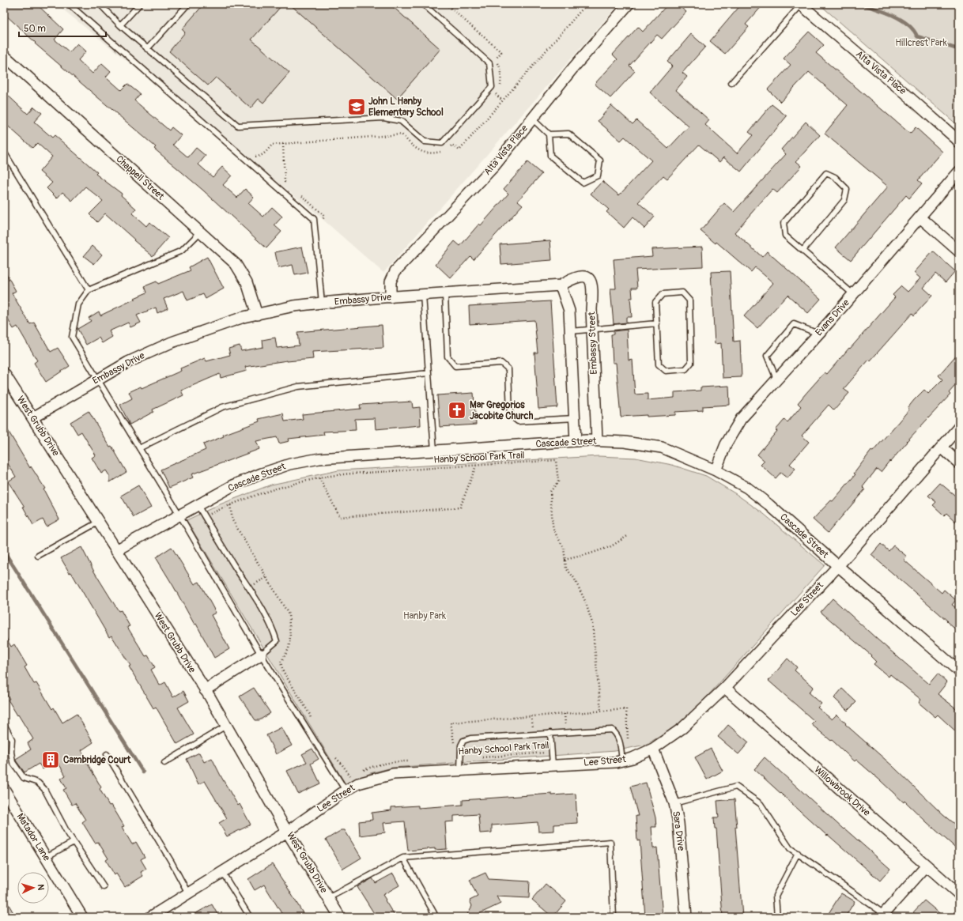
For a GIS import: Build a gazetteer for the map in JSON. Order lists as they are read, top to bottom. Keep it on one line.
{"streets":{"street":["Alta Vista Place","Chappell Street","Embassy Drive","Evans Drive","Embassy Street","West Grubb Drive","Cascade Street","Lee Street","Willowbrook Drive","Sara Drive","Matador Lane"],"path":["Hanby School Park Trail"]},"crossings":[["Alta Vista Place","Embassy Drive"],["Chappell Street","Embassy Drive"],["Embassy Drive","Embassy Street"],["Embassy Drive","West Grubb Drive"],["Evans Drive","Cascade Street"],["Embassy Street","Cascade Street"],["West Grubb Drive","Cascade Street"],["West Grubb Drive","Lee Street"],["Cascade Street","Lee Street"],["Lee Street","Willowbrook Drive"],["Lee Street","Sara Drive"]],"parks":["Hillcrest Park","Hanby Park"],"places":{"school or university":["John L Hanby Elementary School"],"church":["Mar Gregorios Jacobite Church"],"building":["Cambridge Court"]},"scale_bar":"50 m","north":"right"}
